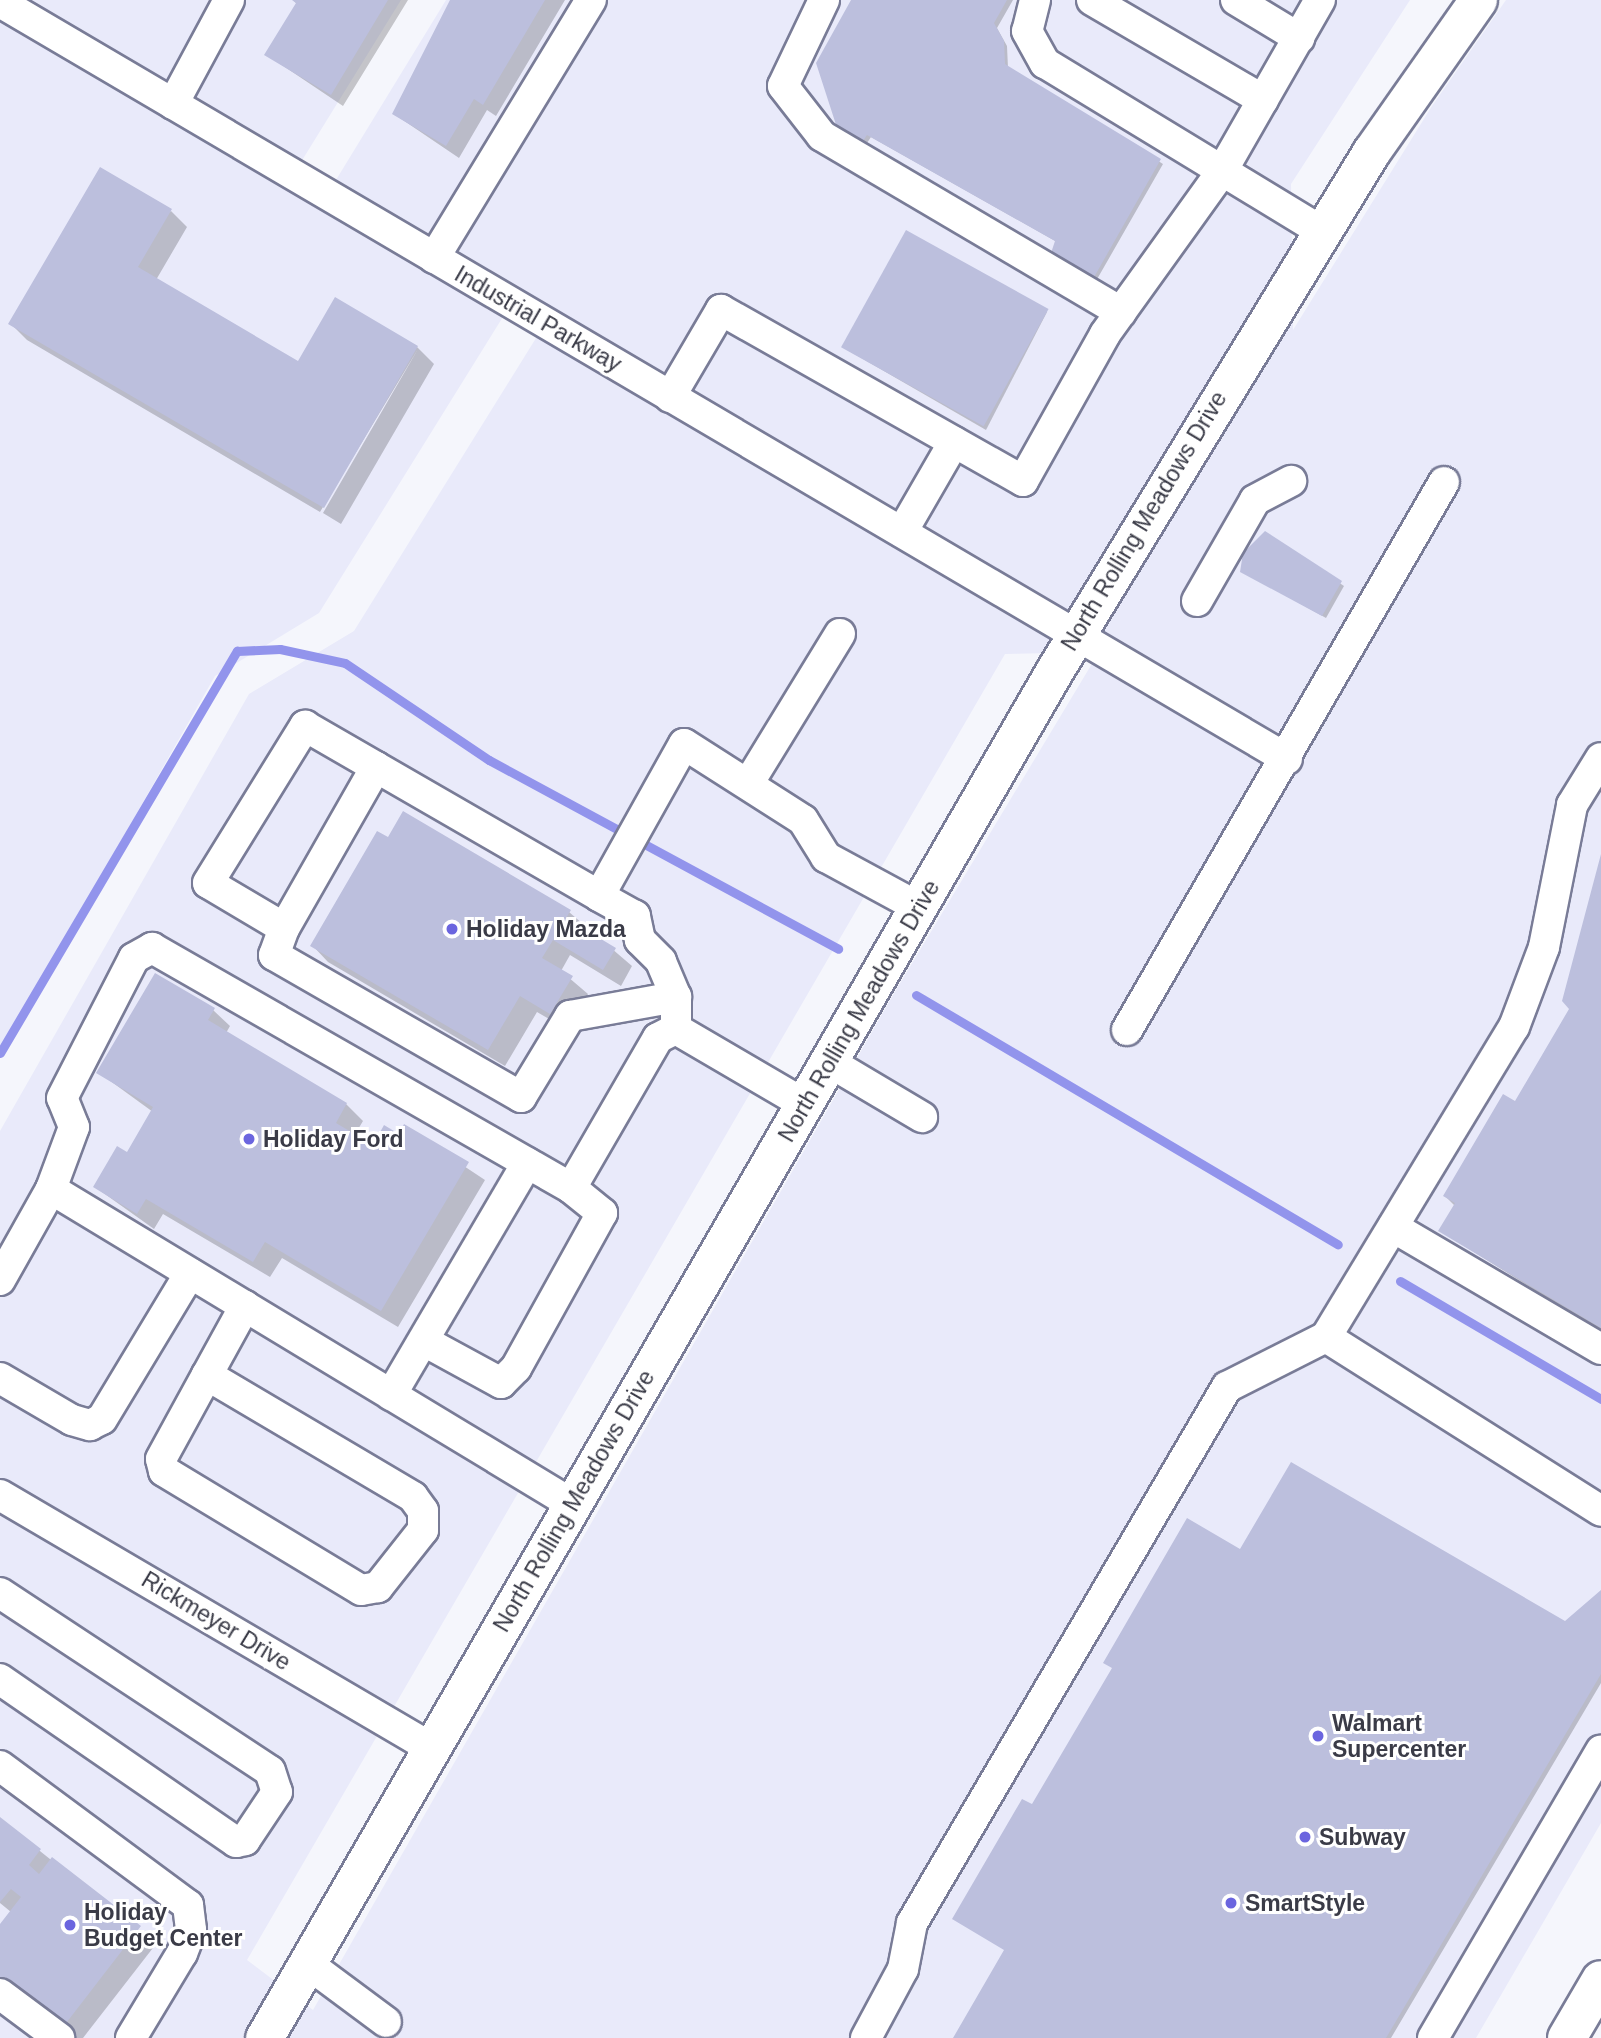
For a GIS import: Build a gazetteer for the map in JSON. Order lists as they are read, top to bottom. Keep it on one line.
{"streets":{"main road":["North Rolling Meadows Drive"],"street":["Industrial Parkway","Rickmeyer Drive"]},"crossings":[["Industrial Parkway","North Rolling Meadows Drive"],["North Rolling Meadows Drive","Rickmeyer Drive"]],"places":["Holiday Mazda","Holiday Ford","Walmart Supercenter","Subway","SmartStyle","Holiday Budget Center"]}
